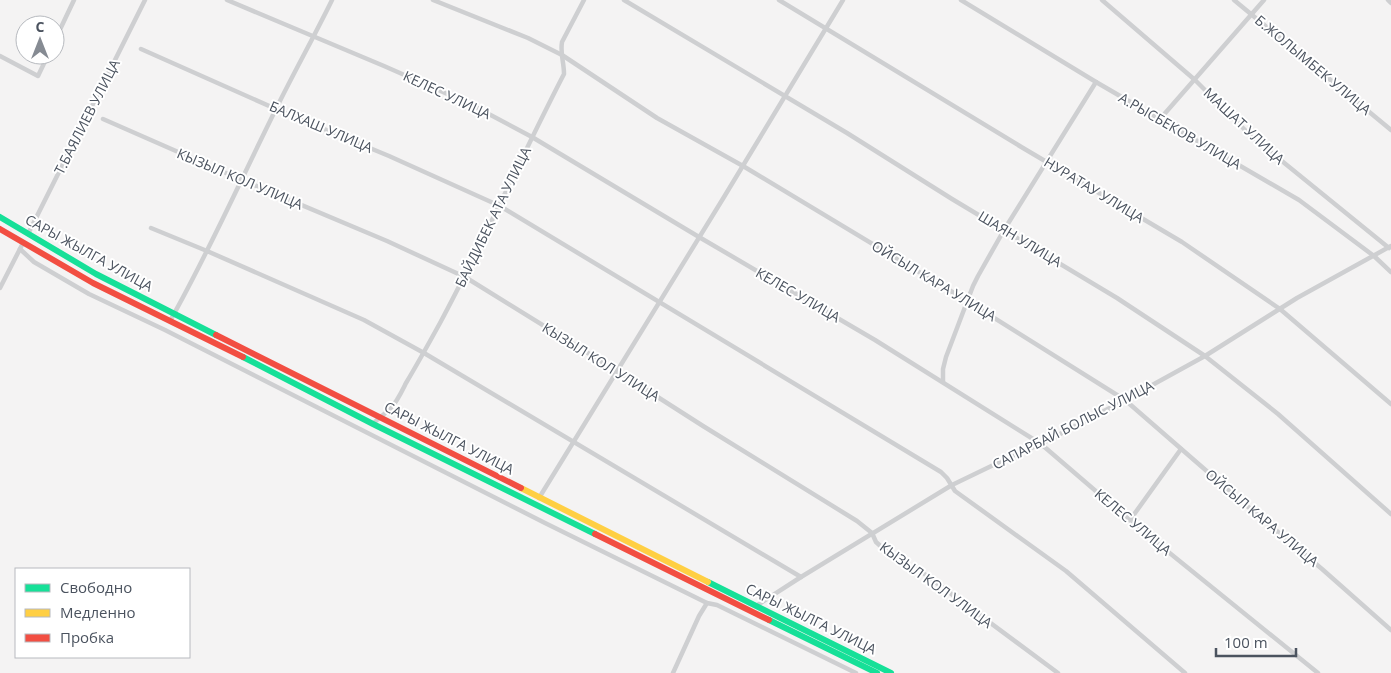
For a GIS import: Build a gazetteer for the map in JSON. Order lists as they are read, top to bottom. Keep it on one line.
{"streets":{"main road":["САРЫ ЖЫЛГА УЛИЦА"],"street":["Б.ЖОЛЫМБЕК УЛИЦА","КЕЛЕС УЛИЦА","Т.БАЯЛИЕВ УЛИЦА","МАШАТ УЛИЦА","БАЛХАШ УЛИЦА","А.РЫСБЕКОВ УЛИЦА","КЫЗЫЛ КОЛ УЛИЦА","НУРАТАУ УЛИЦА","БАЙДИБЕК АТА УЛИЦА","ШАЯН УЛИЦА","ОЙСЫЛ КАРА УЛИЦА","САПАРБАЙ БОЛЫС УЛИЦА"]},"crossings":[["КЕЛЕС УЛИЦА","БАЙДИБЕК АТА УЛИЦА"],["КЕЛЕС УЛИЦА","САПАРБАЙ БОЛЫС УЛИЦА"],["Т.БАЯЛИЕВ УЛИЦА","САРЫ ЖЫЛГА УЛИЦА"],["МАШАТ УЛИЦА","САПАРБАЙ БОЛЫС УЛИЦА"],["БАЛХАШ УЛИЦА","БАЙДИБЕК АТА УЛИЦА"],["БАЛХАШ УЛИЦА","САПАРБАЙ БОЛЫС УЛИЦА"],["А.РЫСБЕКОВ УЛИЦА","САПАРБАЙ БОЛЫС УЛИЦА"],["КЫЗЫЛ КОЛ УЛИЦА","БАЙДИБЕК АТА УЛИЦА"],["КЫЗЫЛ КОЛ УЛИЦА","САПАРБАЙ БОЛЫС УЛИЦА"],["НУРАТАУ УЛИЦА","САПАРБАЙ БОЛЫС УЛИЦА"],["БАЙДИБЕК АТА УЛИЦА","САРЫ ЖЫЛГА УЛИЦА"],["БАЙДИБЕК АТА УЛИЦА","ОЙСЫЛ КАРА УЛИЦА"],["ШАЯН УЛИЦА","САПАРБАЙ БОЛЫС УЛИЦА"],["САРЫ ЖЫЛГА УЛИЦА","САПАРБАЙ БОЛЫС УЛИЦА"],["ОЙСЫЛ КАРА УЛИЦА","САПАРБАЙ БОЛЫС УЛИЦА"]],"legend":["Свободно","Медленно","Пробка"],"scale_bar":"100 m","north":"top"}
